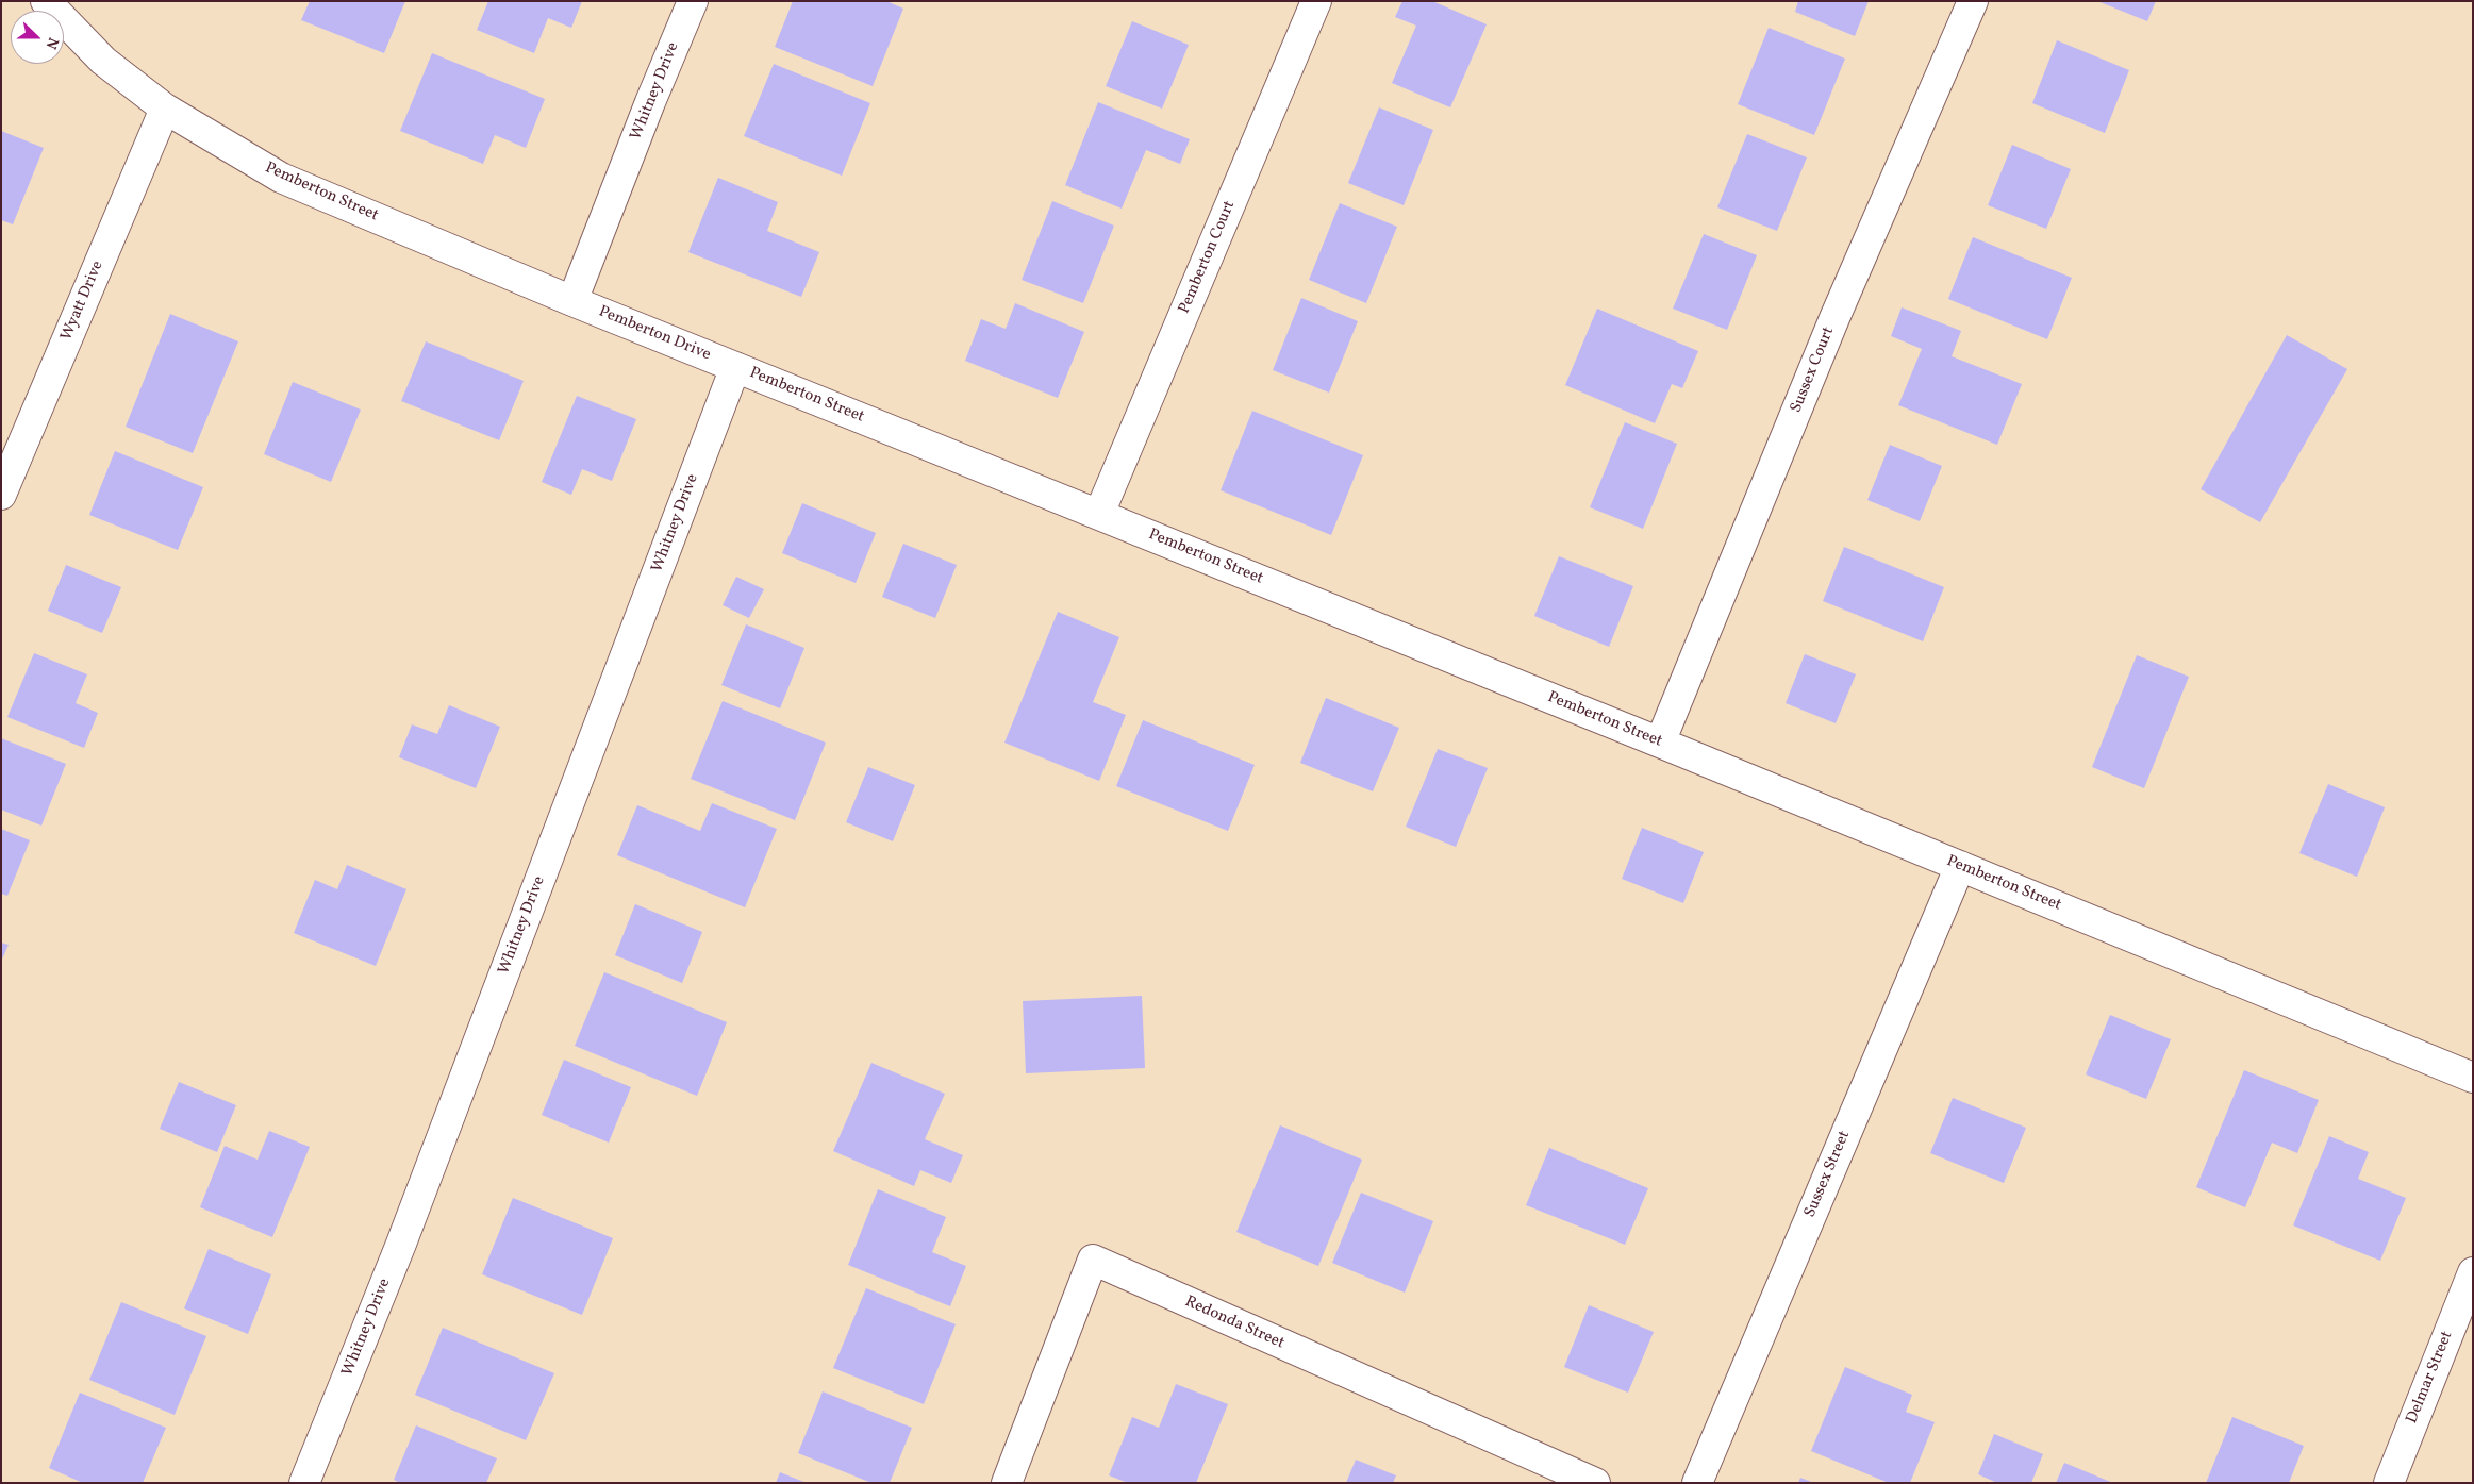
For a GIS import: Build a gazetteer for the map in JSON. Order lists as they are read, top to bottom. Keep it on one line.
{"streets":{"street":["Whitney Drive","Pemberton Street","Pemberton Court","Wyatt Drive","Pemberton Drive","Sussex Court","Sussex Street","Redonda Street","Delmar Street"]},"crossings":[["Whitney Drive","Pemberton Street"],["Whitney Drive","Pemberton Drive"],["Pemberton Street","Pemberton Court"],["Pemberton Street","Wyatt Drive"],["Pemberton Street","Pemberton Drive"],["Pemberton Street","Sussex Court"],["Pemberton Street","Sussex Street"]],"north":"right"}
